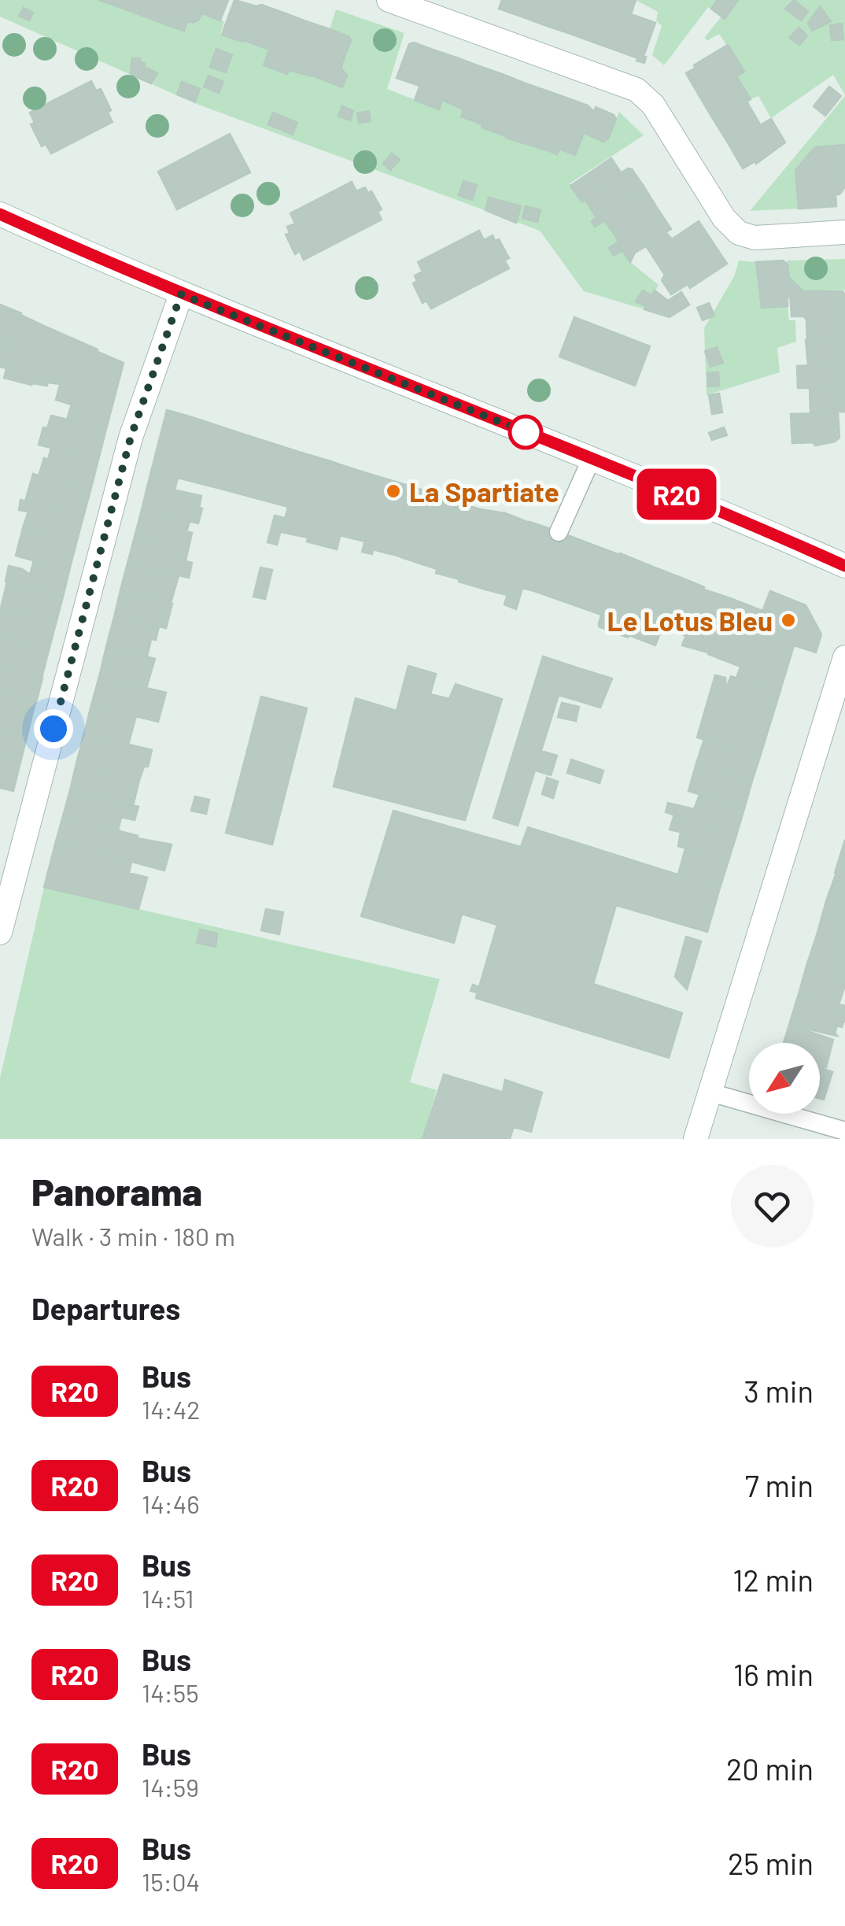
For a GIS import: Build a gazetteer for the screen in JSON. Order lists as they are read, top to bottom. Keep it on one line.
{"places":["La Spartiate","Le Lotus Bleu"],"lines":["bus line R20"],"north":"bottom left","page":{"on_map":"R20","heading":[["Panorama","Walk · 3 min · 180 m"],"Departures"],"list":[{"mark":"R20","name":"Bus","note":"14:42","value":"3 min"},{"mark":"R20","name":"Bus","note":"14:46","value":"7 min"},{"mark":"R20","name":"Bus","note":"14:51","value":"12 min"},{"mark":"R20","name":"Bus","note":"14:55","value":"16 min"},{"mark":"R20","name":"Bus","note":"14:59","value":"20 min"},{"mark":"R20","name":"Bus","note":"15:04","value":"25 min"}]}}
